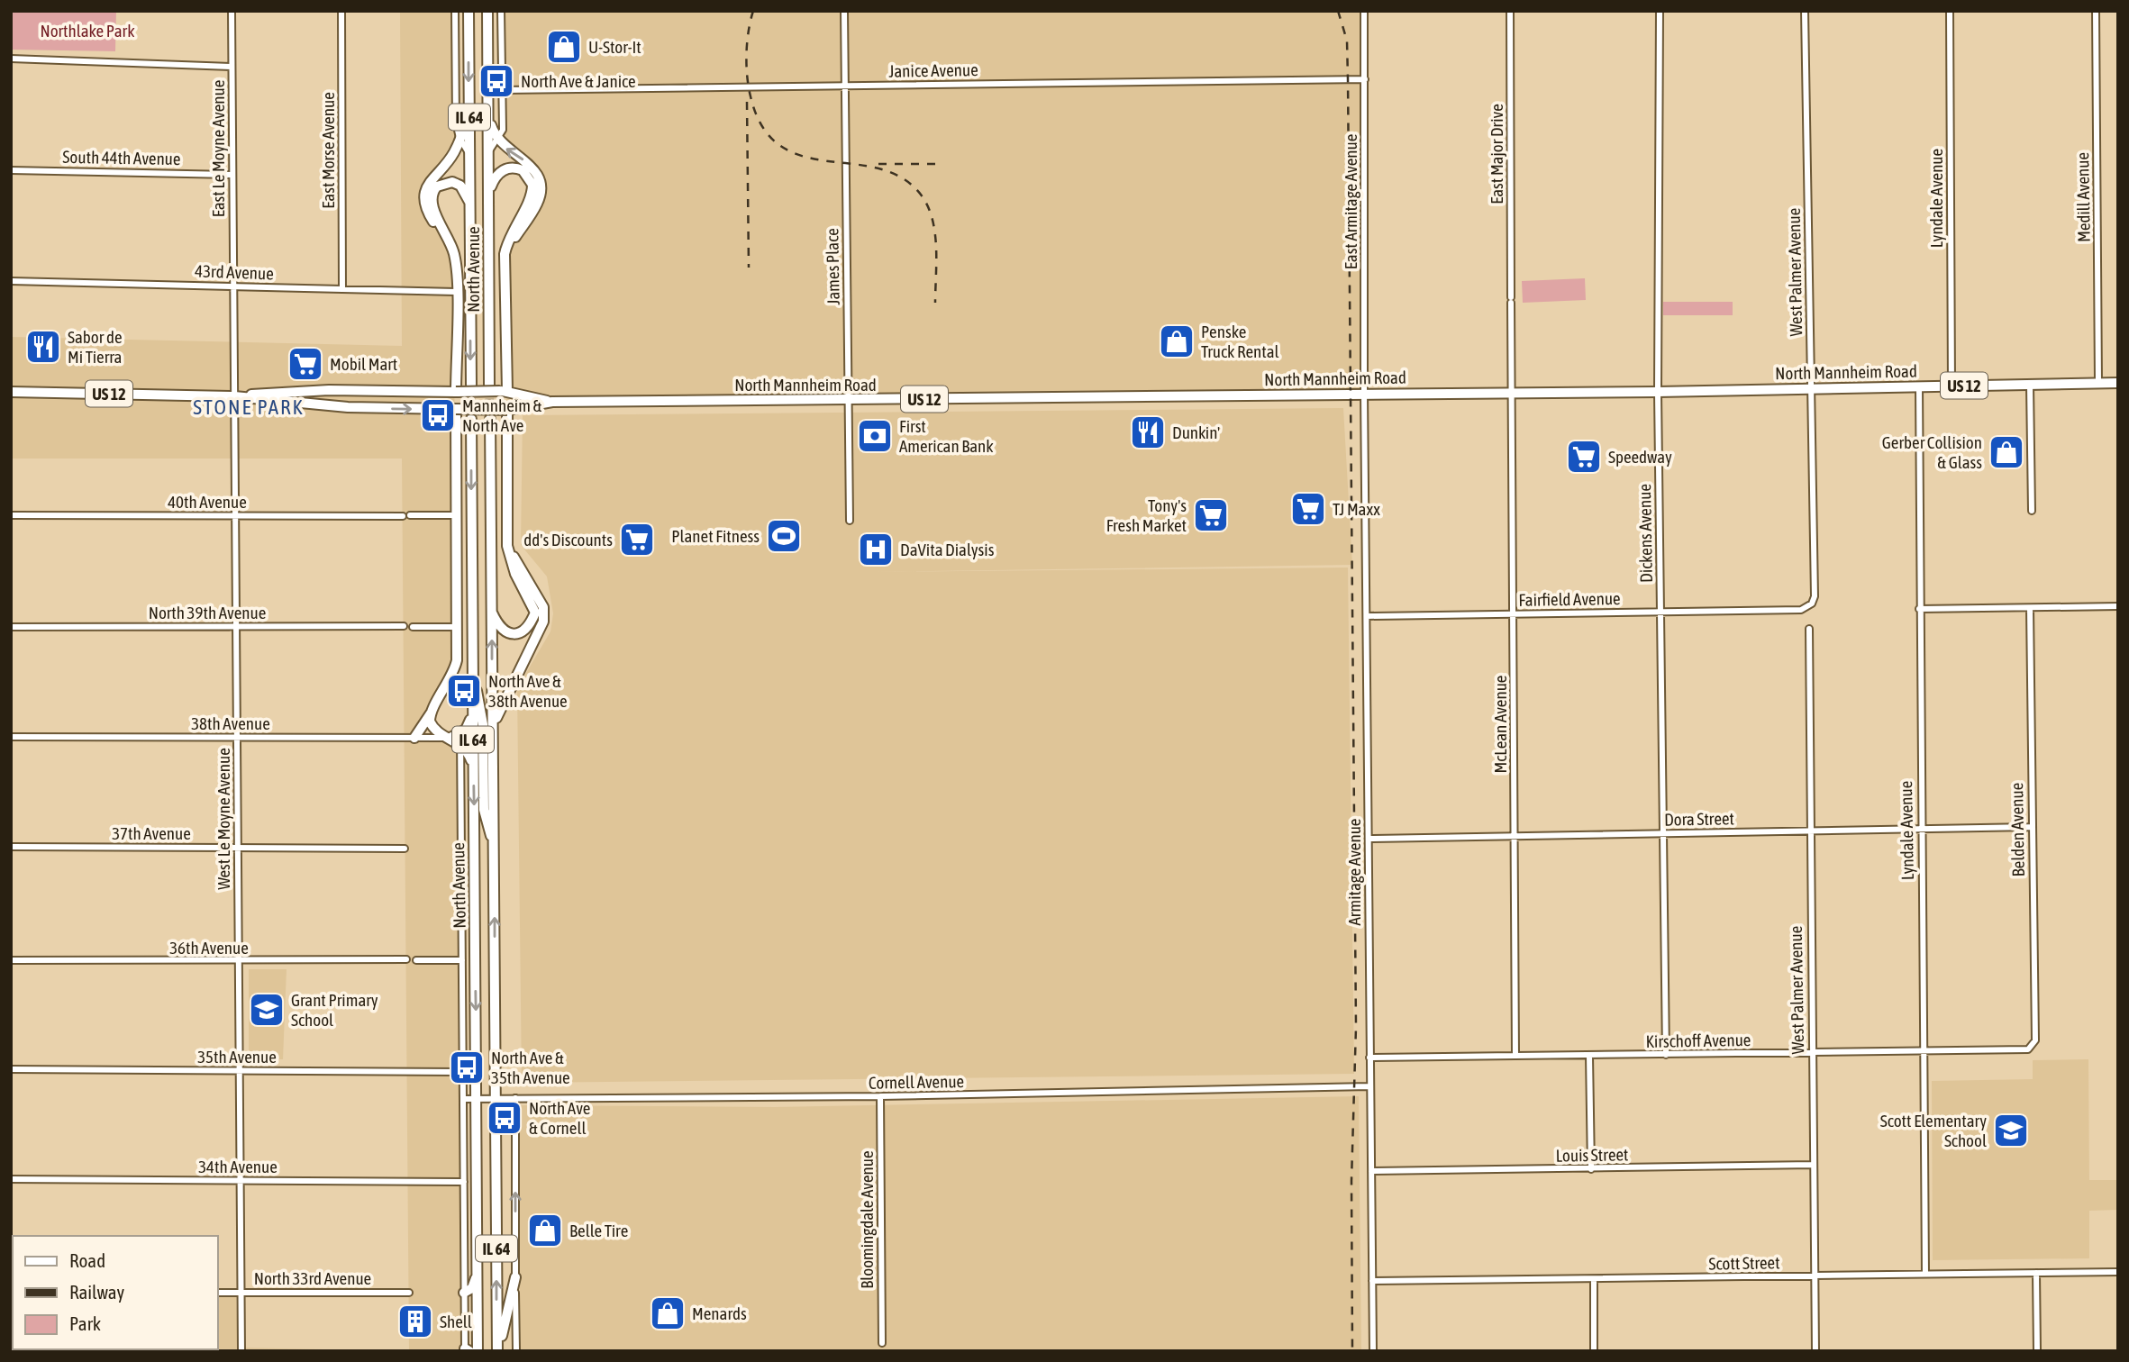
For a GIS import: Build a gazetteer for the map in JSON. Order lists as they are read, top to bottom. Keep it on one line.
{"streets":{"main road":["IL 64","North Avenue","North Mannheim Road","US 12"],"street":["Janice Avenue","East Le Moyne Avenue","East Morse Avenue","East Major Drive","South 44th Avenue","Medill Avenue","Lyndale Avenue","East Armitage Avenue","James Place","43rd Avenue","West Palmer Avenue","40th Avenue","Dickens Avenue","Fairfield Avenue","North 39th Avenue","38th Avenue","McLean Avenue","West Le Moyne Avenue","Dora Street","Belden Avenue","37th Avenue","Armitage Avenue","36th Avenue","Kirschoff Avenue","35th Avenue","Cornell Avenue","Louis Street","34th Avenue","Bloomingdale Avenue","Scott Street","North 33rd Avenue"]},"crossings":[["Janice Avenue","East Armitage Avenue"],["Janice Avenue","James Place"],["IL 64","North Avenue"],["East Le Moyne Avenue","South 44th Avenue"],["East Le Moyne Avenue","43rd Avenue"],["East Le Moyne Avenue","West Le Moyne Avenue"],["East Morse Avenue","43rd Avenue"],["East Major Drive","North Mannheim Road"],["East Major Drive","McLean Avenue"],["Medill Avenue","North Mannheim Road"],["Lyndale Avenue","North Mannheim Road"],["Lyndale Avenue","Dora Street"],["Lyndale Avenue","Kirschoff Avenue"],["Lyndale Avenue","Scott Street"],["East Armitage Avenue","North Mannheim Road"],["East Armitage Avenue","Armitage Avenue"],["James Place","North Mannheim Road"],["North Avenue","38th Avenue"],["North Avenue","35th Avenue"],["North Avenue","Cornell Avenue"],["North Avenue","34th Avenue"],["43rd Avenue","West Le Moyne Avenue"],["West Palmer Avenue","North Mannheim Road"],["West Palmer Avenue","Fairfield Avenue"],["West Palmer Avenue","Dora Street"],["West Palmer Avenue","Kirschoff Avenue"],["West Palmer Avenue","Louis Street"],["West Palmer Avenue","Scott Street"],["North Mannheim Road","Dickens Avenue"],["North Mannheim Road","McLean Avenue"],["North Mannheim Road","West Le Moyne Avenue"],["North Mannheim Road","Armitage Avenue"],["40th Avenue","West Le Moyne Avenue"],["Dickens Avenue","Fairfield Avenue"],["Dickens Avenue","Dora Street"],["Dickens Avenue","Kirschoff Avenue"],["Fairfield Avenue","McLean Avenue"],["Fairfield Avenue","Armitage Avenue"],["North 39th Avenue","West Le Moyne Avenue"],["38th Avenue","West Le Moyne Avenue"],["McLean Avenue","Dora Street"],["McLean Avenue","Kirschoff Avenue"],["West Le Moyne Avenue","37th Avenue"],["West Le Moyne Avenue","36th Avenue"],["West Le Moyne Avenue","35th Avenue"],["West Le Moyne Avenue","34th Avenue"],["West Le Moyne Avenue","North 33rd Avenue"],["Dora Street","Belden Avenue"],["Dora Street","Armitage Avenue"],["Belden Avenue","Kirschoff Avenue"],["Armitage Avenue","Kirschoff Avenue"],["Armitage Avenue","Cornell Avenue"],["Armitage Avenue","Louis Street"],["Armitage Avenue","Scott Street"],["Cornell Avenue","Bloomingdale Avenue"]],"districts":["STONE PARK"],"parks":["Northlake Park"],"places":{"shop":["U-Stor-It","Penske Truck Rental","Gerber Collision & Glass","Belle Tire","Menards"],"bus stop":["North Ave & Janice","Mannheim & North Ave","North Ave & 38th Avenue","North Ave & 35th Avenue","North Ave & Cornell"],"restaurant":["Sabor de Mi Tierra","Dunkin'"],"supermarket":["Mobil Mart","Speedway","TJ Maxx","Tony's Fresh Market","dd's Discounts"],"bank":["First American Bank"],"sports":["Planet Fitness"],"hospital":["DaVita Dialysis"],"school or university":["Grant Primary School","Scott Elementary School"],"building":["Shell"]},"legend":["Road","Railway","Park"]}
